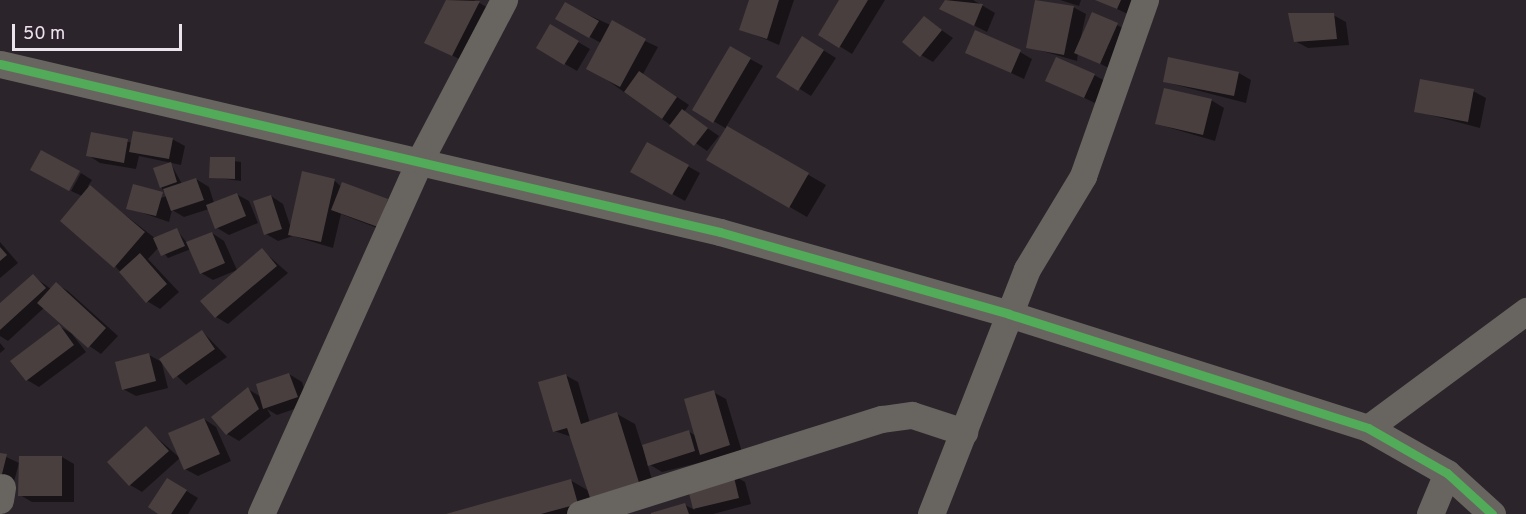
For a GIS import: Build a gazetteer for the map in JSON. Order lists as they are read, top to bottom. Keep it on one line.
{"scale_bar":"50 m"}
